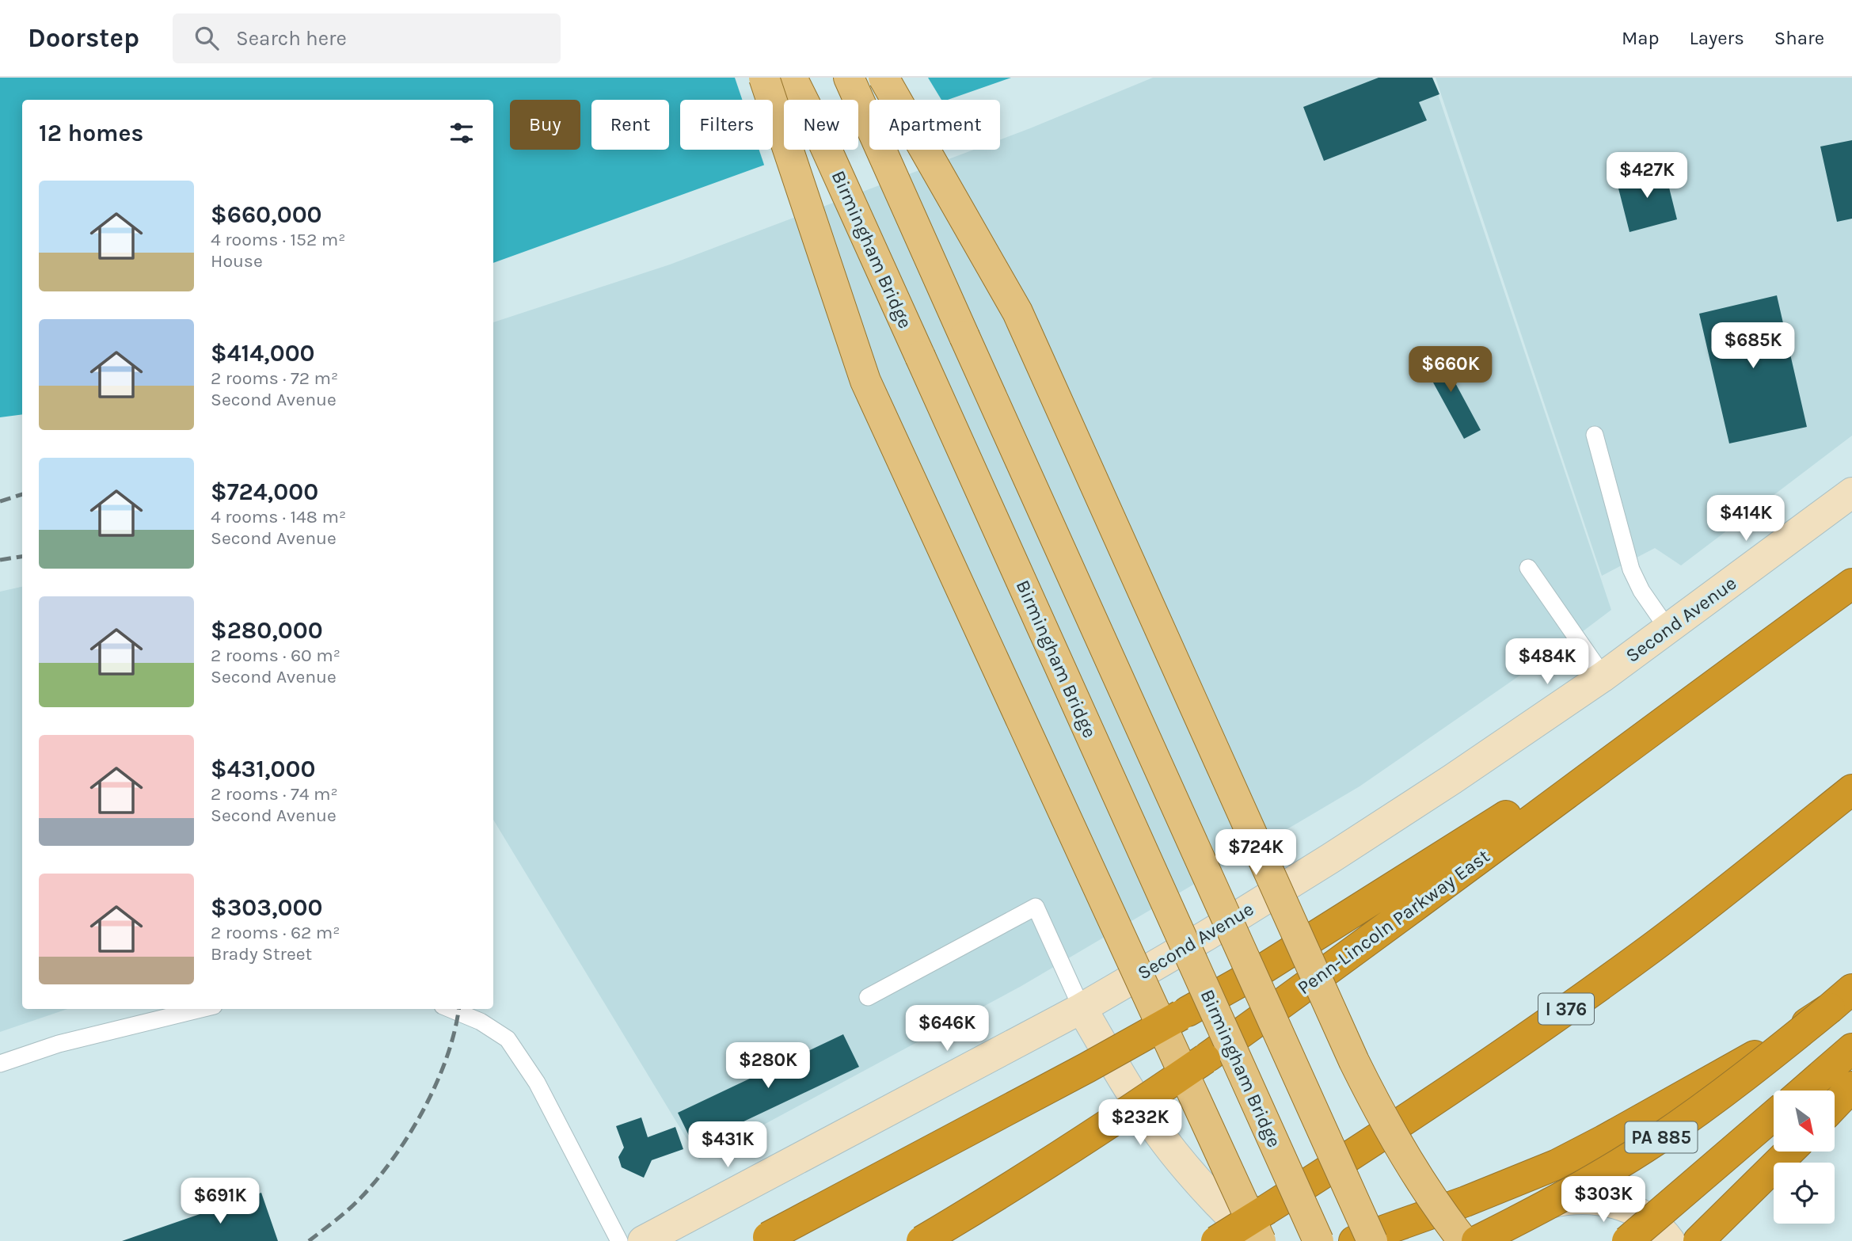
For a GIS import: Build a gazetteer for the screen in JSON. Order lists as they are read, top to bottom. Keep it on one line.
{"streets":{"highway":["Penn-Lincoln Parkway East","I 376","PA 885"],"main road":["Birmingham Bridge","Second Avenue"]},"north":"bottom right","page":{"header":"Doorstep","search":"Search here","nav":["Map","Layers","Share"],"chip":["Buy","Rent","Filters","New","Apartment"],"heading":"12 homes","price":["$427K","$685K","$660K","$414K","$484K","$724K","$646K","$280K","$232K","$431K","$303K","$691K"],"list":[{"name":"$660,000","note":"4 rooms · 152 m² · House"},{"name":"$414,000","note":"2 rooms · 72 m² · Second Avenue"},{"name":"$724,000","note":"4 rooms · 148 m² · Second Avenue"},{"name":"$280,000","note":"2 rooms · 60 m² · Second Avenue"},{"name":"$431,000","note":"2 rooms · 74 m² · Second Avenue"},{"name":"$303,000","note":"2 rooms · 62 m² · Brady Street"}]}}
